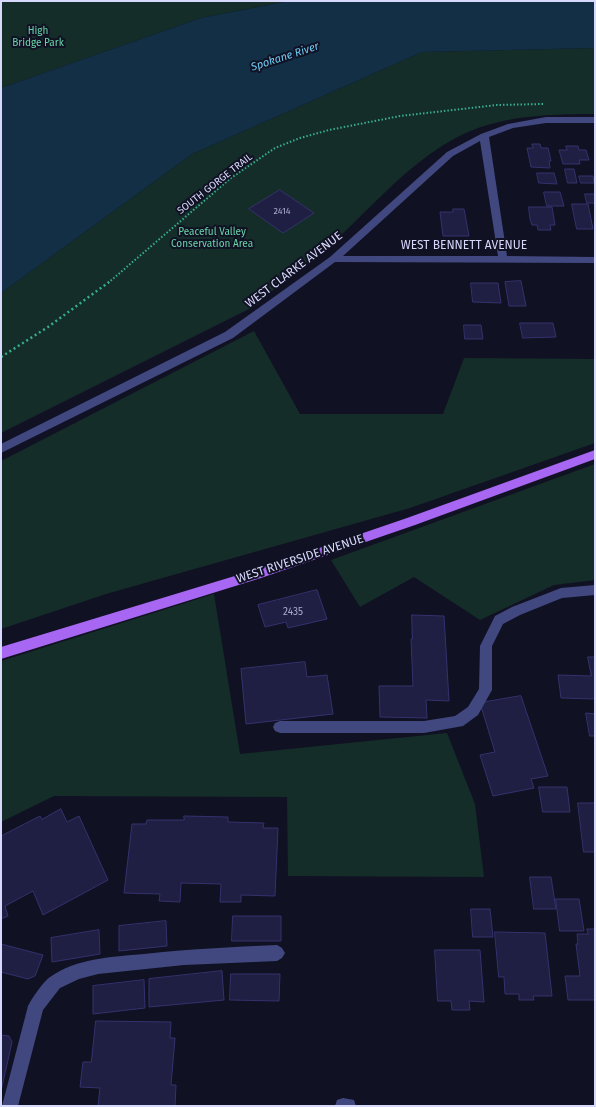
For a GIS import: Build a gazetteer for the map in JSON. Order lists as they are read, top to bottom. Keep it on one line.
{"streets":{"main road":["WEST RIVERSIDE AVENUE"],"street":["WEST BENNETT AVENUE","WEST CLARKE AVENUE"],"path":["SOUTH GORGE TRAIL"]},"crossings":[["WEST BENNETT AVENUE","WEST CLARKE AVENUE"]],"water":["Spokane River"],"parks":["High Bridge Park","Peaceful Valley Conservation Area"],"house_numbers":["2414","2435"]}
